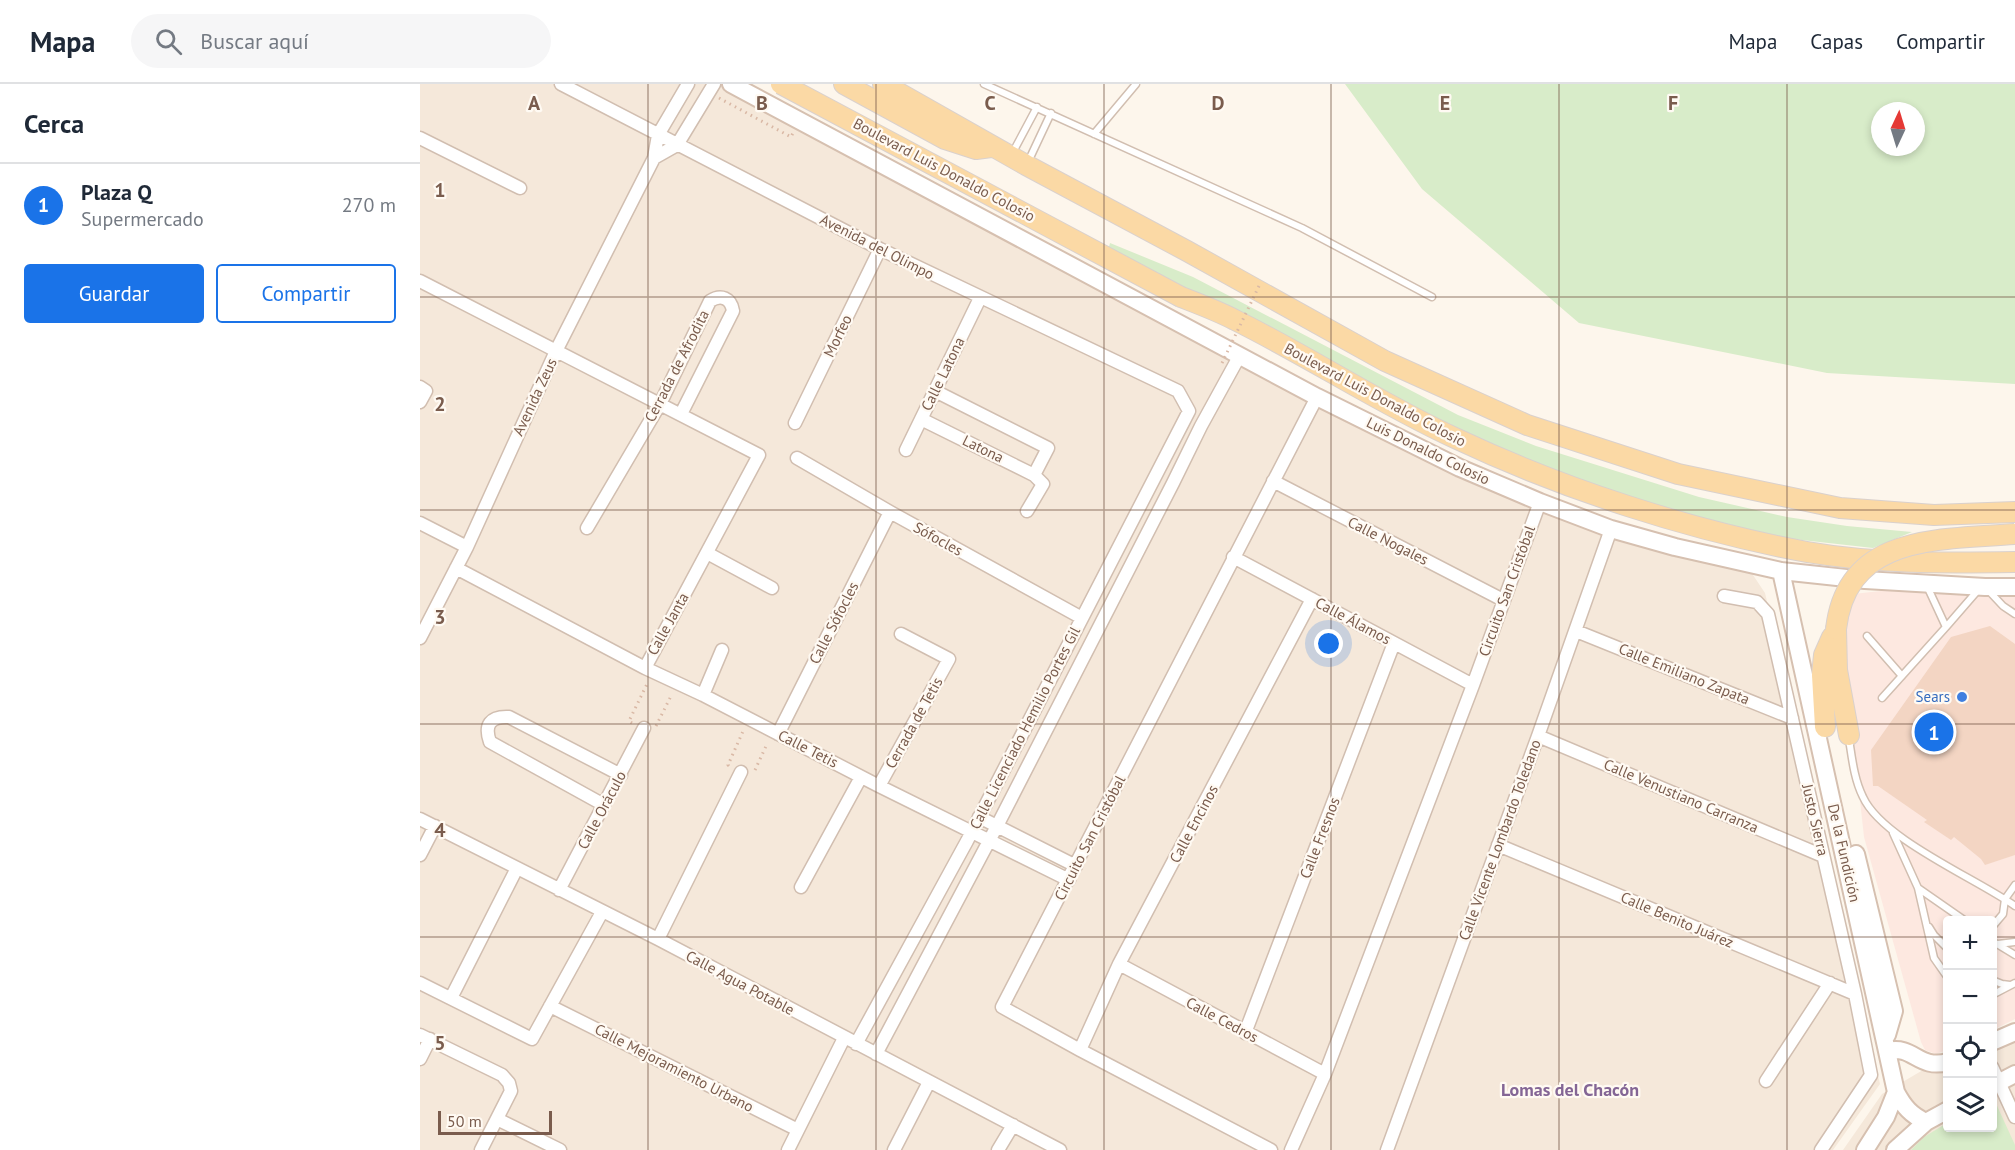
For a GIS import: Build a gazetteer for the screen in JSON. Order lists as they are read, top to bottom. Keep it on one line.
{"streets":{"main road":["Boulevard Luis Donaldo Colosio"],"street":["Avenida del Olimpo","Morfeo","Cerrada de Afrodita","Calle Latona","Avenida Zeus","Latona","Luis Donaldo Colosio","Sófocles","Calle Nogales","Circuito San Cristóbal","Calle Álamos","Calle Sófocles","Calle Janta","Calle Emiliano Zapata","Cerrada de Tetis","Calle Licenciado Hemilio Portes Gil","Calle Tetis","Calle Venustiano Carranza","Calle Oráculo","Justo Sierra","Calle Encinos","Calle Fresnos","Calle Vicente Lombardo Toledano","De la Fundición","Calle Benito Juárez","Calle Agua Potable","Calle Cedros","Calle Mejoramiento Urbano"]},"crossings":[["Avenida del Olimpo","Morfeo"],["Avenida del Olimpo","Calle Latona"],["Avenida del Olimpo","Avenida Zeus"],["Avenida del Olimpo","Calle Licenciado Hemilio Portes Gil"],["Cerrada de Afrodita","Calle Janta"],["Calle Latona","Latona"],["Avenida Zeus","Calle Janta"],["Luis Donaldo Colosio","Circuito San Cristóbal"],["Luis Donaldo Colosio","Calle Vicente Lombardo Toledano"],["Luis Donaldo Colosio","De la Fundición"],["Sófocles","Calle Sófocles"],["Sófocles","Calle Licenciado Hemilio Portes Gil"],["Calle Nogales","Circuito San Cristóbal"],["Circuito San Cristóbal","Calle Álamos"],["Circuito San Cristóbal","Calle Tetis"],["Circuito San Cristóbal","Calle Encinos"],["Circuito San Cristóbal","Calle Cedros"],["Calle Álamos","Calle Encinos"],["Calle Álamos","Calle Fresnos"],["Calle Sófocles","Calle Tetis"],["Calle Janta","Calle Tetis"],["Calle Emiliano Zapata","Justo Sierra"],["Calle Emiliano Zapata","Calle Vicente Lombardo Toledano"],["Cerrada de Tetis","Calle Tetis"],["Calle Licenciado Hemilio Portes Gil","Calle Tetis"],["Calle Licenciado Hemilio Portes Gil","Calle Agua Potable"],["Calle Venustiano Carranza","Justo Sierra"],["Calle Venustiano Carranza","Calle Vicente Lombardo Toledano"],["Calle Oráculo","Calle Agua Potable"],["Justo Sierra","Calle Benito Juárez"],["Calle Encinos","Calle Cedros"],["Calle Fresnos","Calle Cedros"],["Calle Vicente Lombardo Toledano","Calle Benito Juárez"]],"districts":["Lomas del Chacón"],"places":["Sears"],"scale_bar":"50 m","north":"top","page":{"header":"Mapa","search":"Buscar aquí","nav":["Mapa","Capas","Compartir"],"heading":"Cerca","list":[{"mark":"1","name":"Plaza Q","note":"Supermercado","value":"270 m"}],"buttons":["Guardar","Compartir"],"pins":"1","map_buttons":["+","−"],"scale":"50 m"},"grid":{"columns":["A","B","C","D","E","F"],"rows":["1","2","3","4","5"]}}
